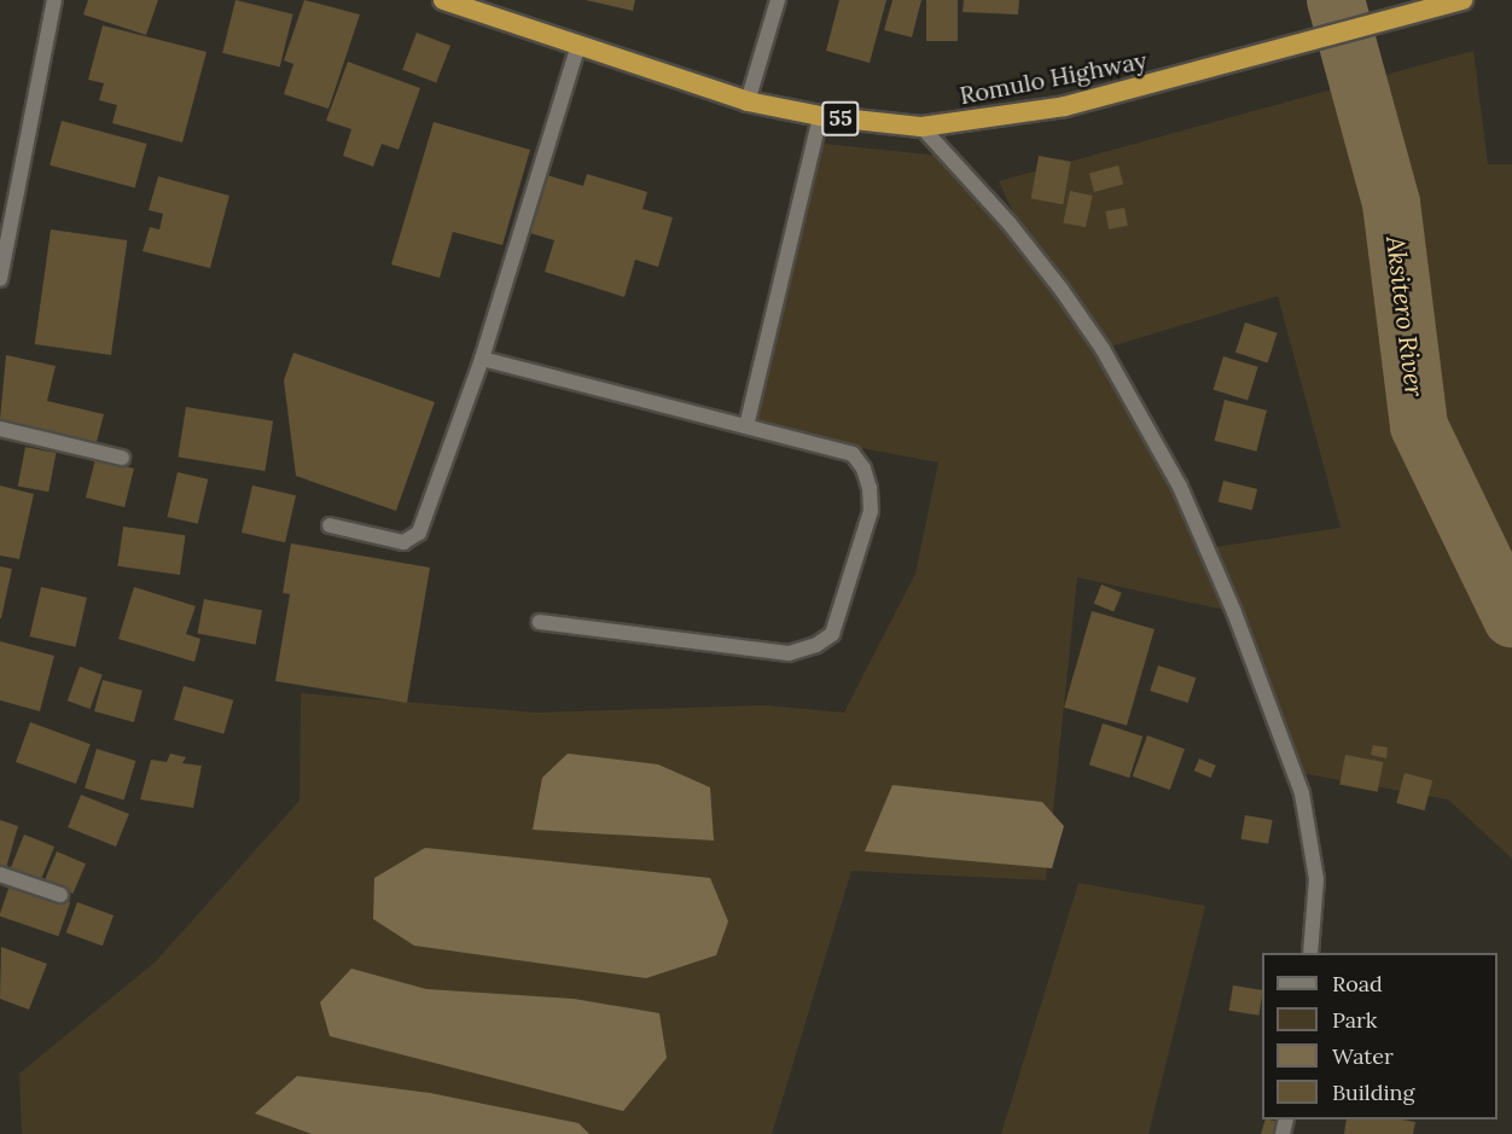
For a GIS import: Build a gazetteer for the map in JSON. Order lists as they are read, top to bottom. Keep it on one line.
{"streets":{"highway":["Romulo Highway","55"]},"water":["Aksitero River"],"legend":["Road","Park","Water","Building"]}
